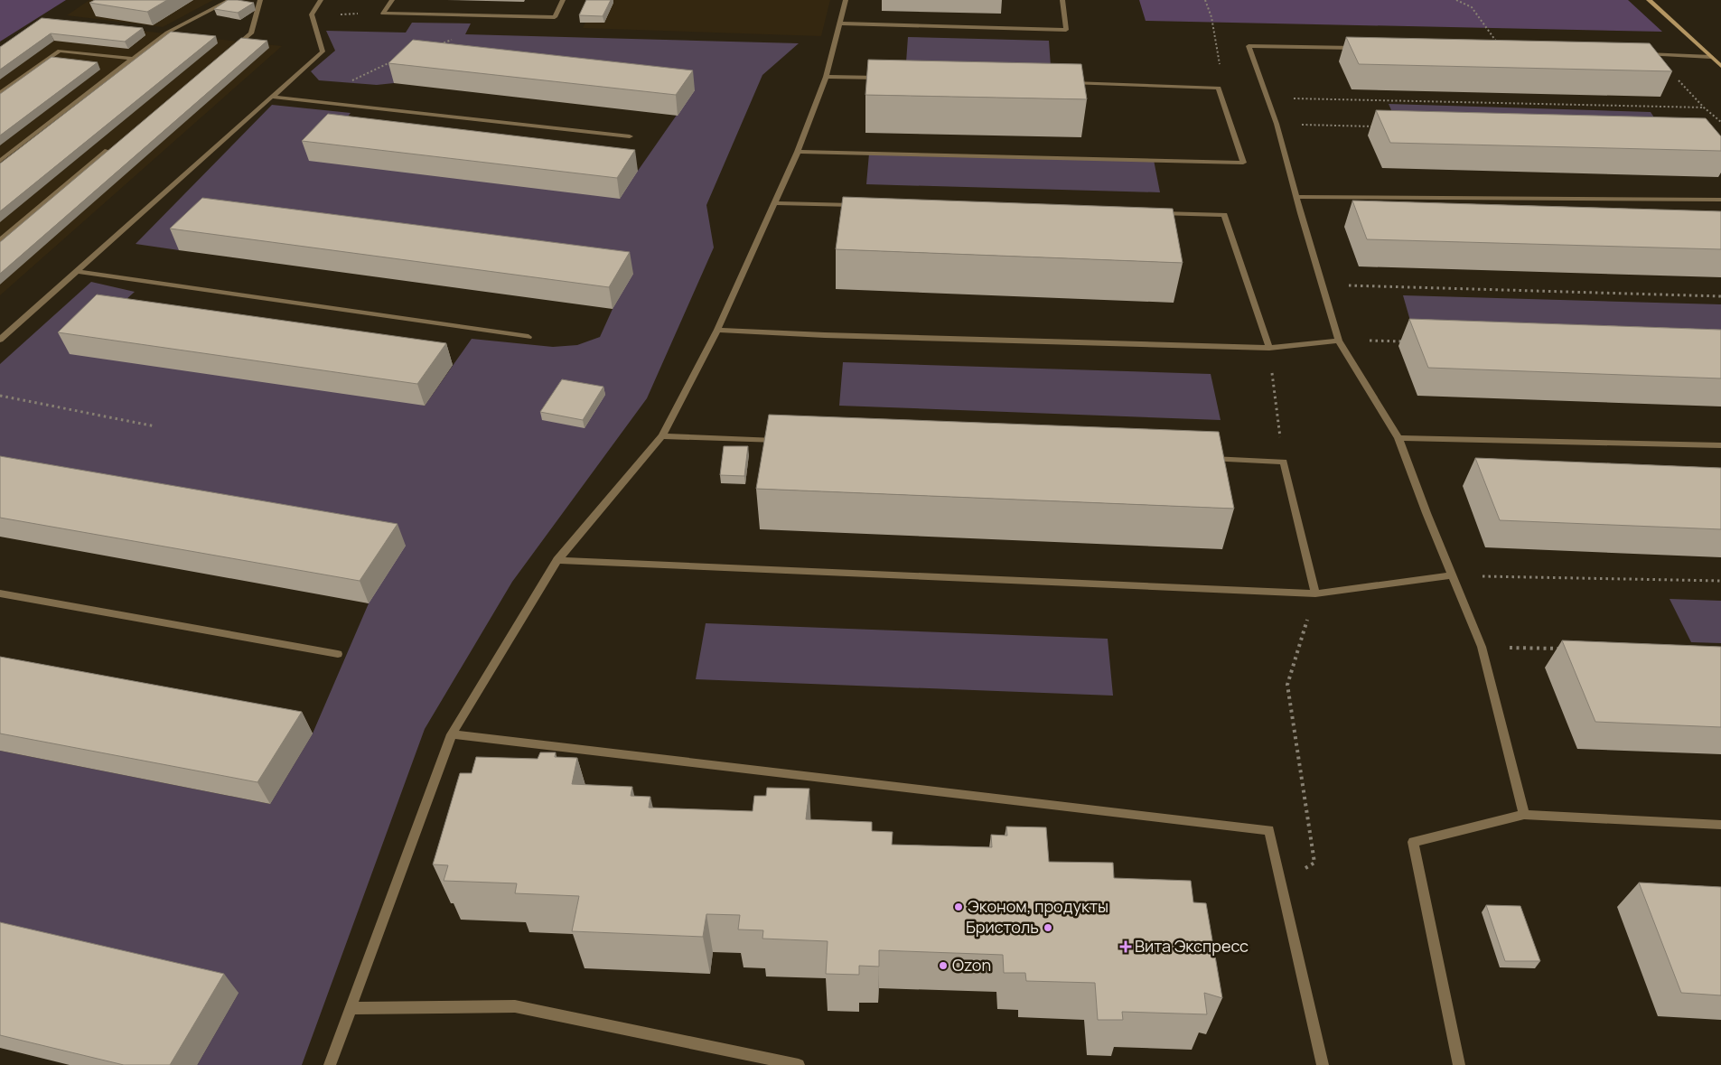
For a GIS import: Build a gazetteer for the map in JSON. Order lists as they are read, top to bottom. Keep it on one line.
{"places":{"other":["Эконом, продукты","Бристоль","Ozon"],"health":["Вита Экспресс"]}}
